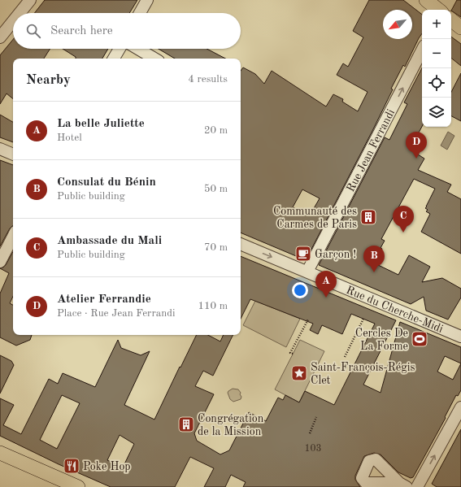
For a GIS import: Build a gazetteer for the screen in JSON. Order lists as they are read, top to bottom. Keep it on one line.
{"streets":{"street":["Rue Jean Ferrandi","Rue du Cherche-Midi"]},"crossings":[["Rue Jean Ferrandi","Rue du Cherche-Midi"]],"one_way":["Rue Jean Ferrandi"],"places":{"building":["Communauté des Carmes de Paris","Congrégation de la Mission"],"cafe":["Garçon !"],"sports":["Cercles De La Forme"],"place":["Saint-François-Régis Clet"],"restaurant":["Poke Hop"]},"house_numbers":["103"],"north":"bottom left","page":{"map_buttons":["+","−"],"search":"Search here","heading":["Nearby","4 results"],"list":[{"mark":"A","name":"La belle Juliette","note":"Hotel","value":"20 m"},{"mark":"B","name":"Consulat du Bénin","note":"Public building","value":"50 m"},{"mark":"C","name":"Ambassade du Mali","note":"Public building","value":"70 m"},{"mark":"D","name":"Atelier Ferrandie","note":"Place · Rue Jean Ferrandi","value":"110 m"}],"pins":["D","C","B","A"]}}
